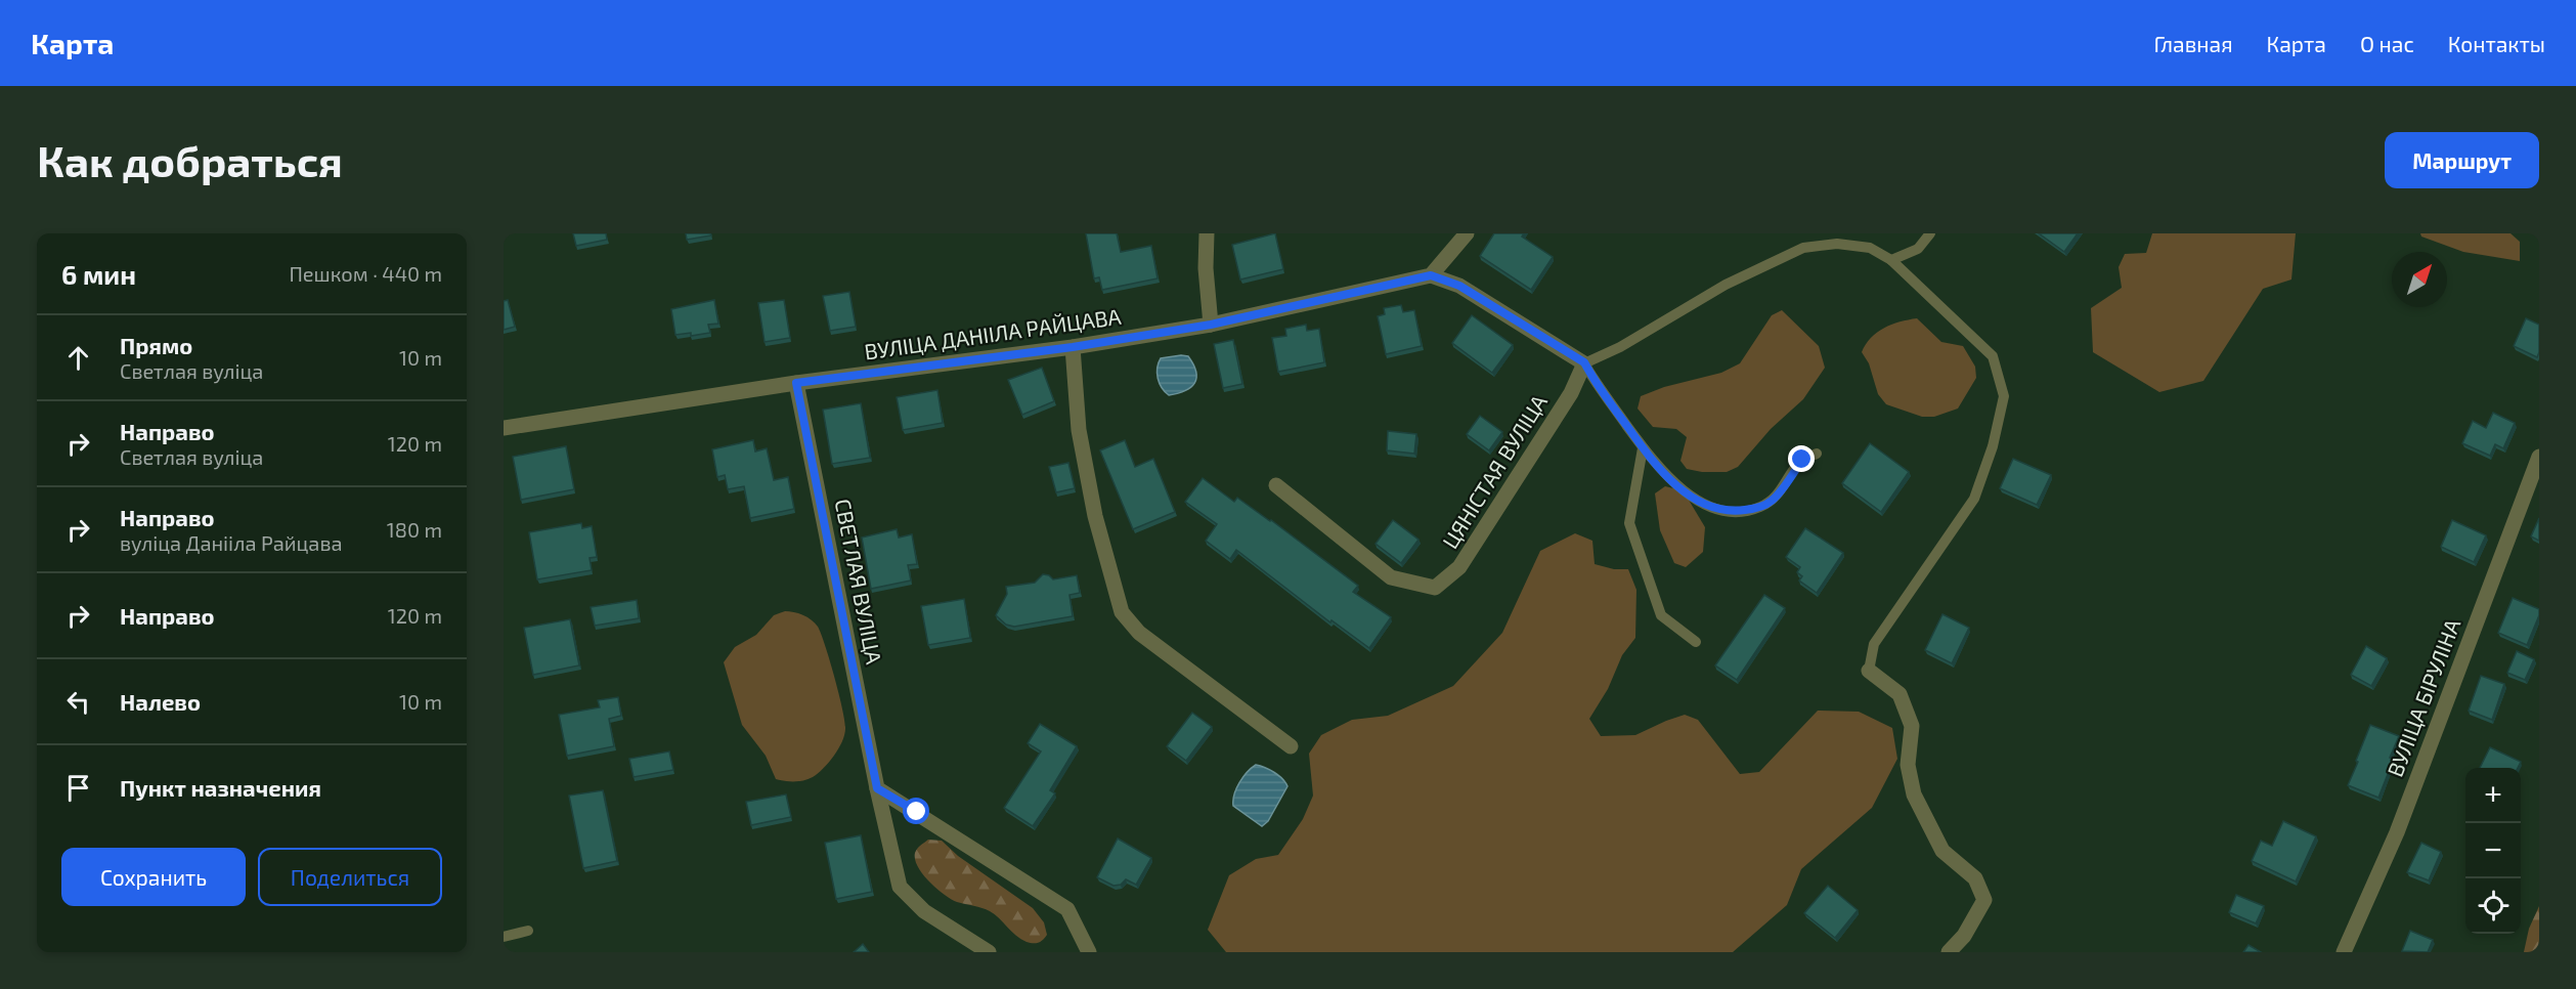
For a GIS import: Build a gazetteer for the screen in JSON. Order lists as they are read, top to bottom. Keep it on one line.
{"streets":{"street":["ВУЛІЦА ДАНІІЛА РАЙЦАВА","ЦЯНІСТАЯ ВУЛІЦА","СВЕТЛАЯ ВУЛІЦА","ВУЛІЦА БІРУЛІНА"]},"crossings":[["ВУЛІЦА ДАНІІЛА РАЙЦАВА","СВЕТЛАЯ ВУЛІЦА"]],"north":"top right","page":{"header":"Карта","nav":["Главная","Карта","О нас","Контакты"],"buttons":["Маршрут",["Сохранить","Поделиться"]],"title":"Как добраться","heading":["6 мин","Пешком · 440 m"],"list":[["Прямо","Светлая вуліца","10 m"],["Направо","Светлая вуліца","120 m"],["Направо","вуліца Данііла Райцава","180 m"],["Направо","120 m"],["Налево","10 m"],"Пункт назначения"],"map_buttons":["+","−"]}}
